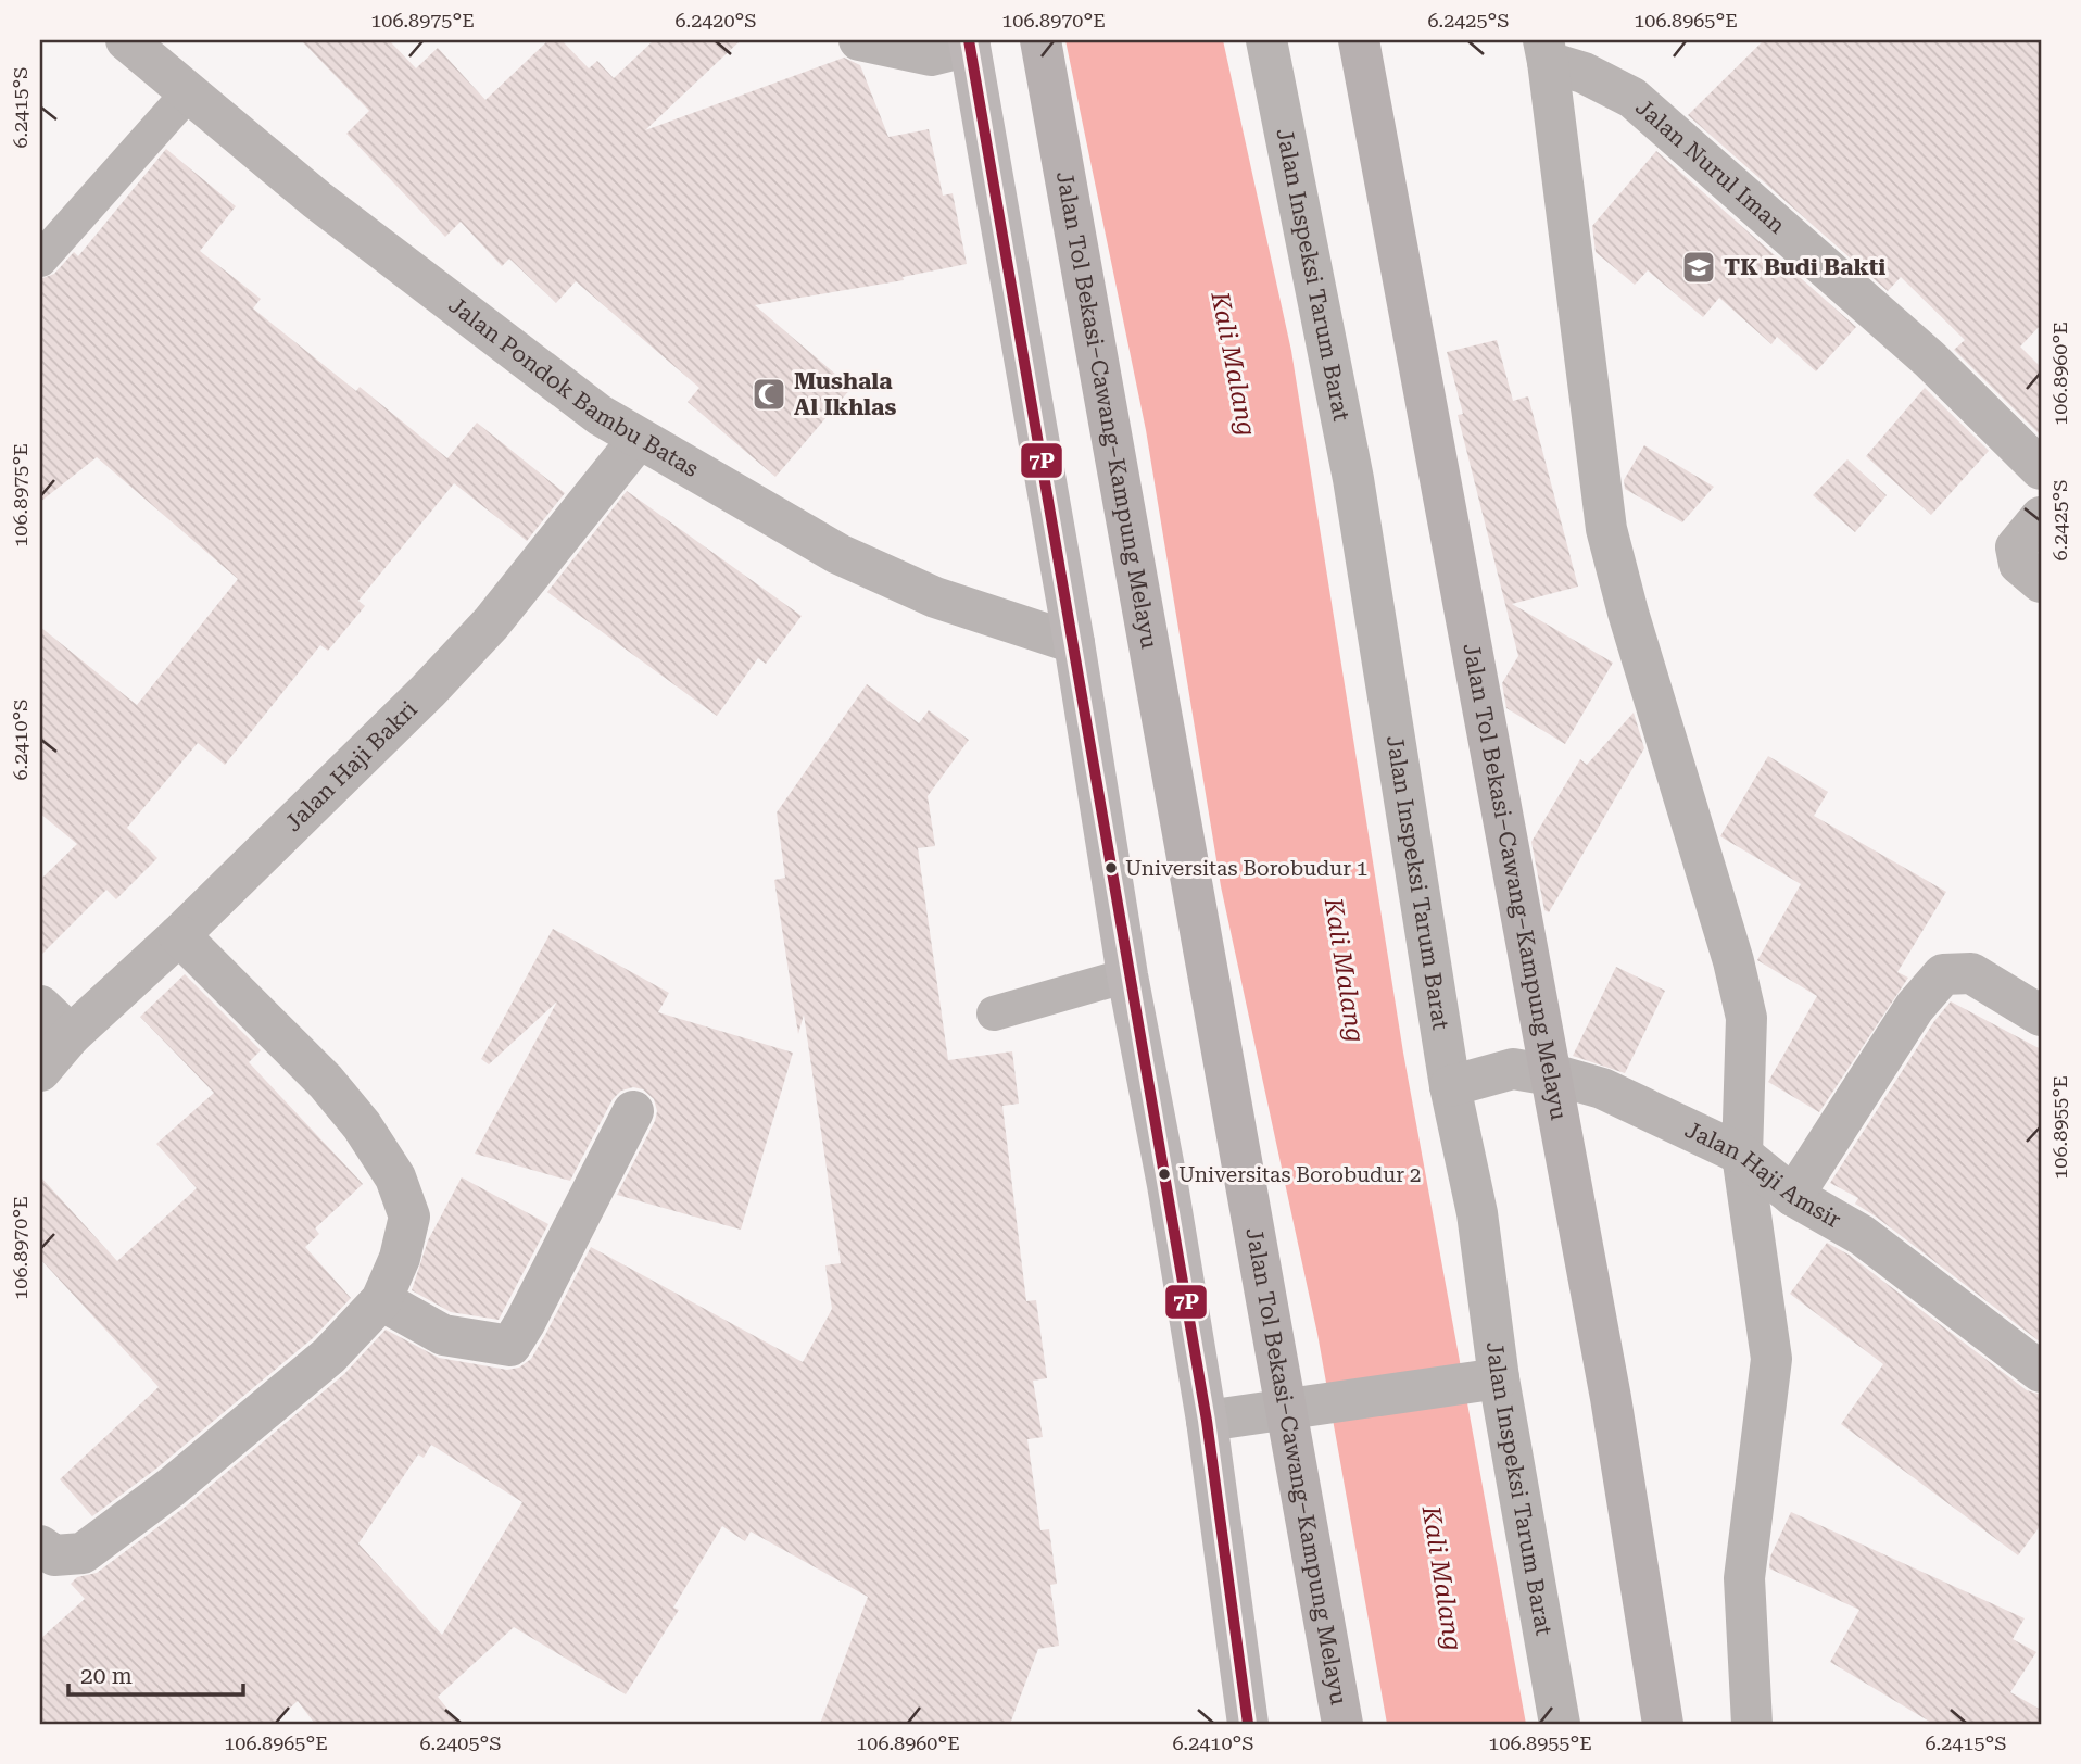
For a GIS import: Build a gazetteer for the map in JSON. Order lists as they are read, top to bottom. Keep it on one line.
{"streets":{"highway":["Jalan Tol Bekasi–Cawang–Kampung Melayu"],"street":["Jalan Nurul Iman","Jalan Inspeksi Tarum Barat","Jalan Pondok Bambu Batas","Jalan Haji Bakri","Jalan Haji Amsir"]},"crossings":[["Jalan Inspeksi Tarum Barat","Jalan Haji Amsir"],["Jalan Pondok Bambu Batas","Jalan Haji Bakri"]],"water":["Kali Malang"],"places":{"school or university":["TK Budi Bakti"],"mosque":["Mushala Al Ikhlas"],"other":["Universitas Borobudur 1","Universitas Borobudur 2"]},"lines":["transit line 7P"],"scale_bar":"20 m","coordinates":["106.8975°E","6.2420°S","106.8970°E","6.2425°S","106.8965°E","6.2415°S","106.8960°E","6.2410°S","106.8955°E","6.2405°S"]}
